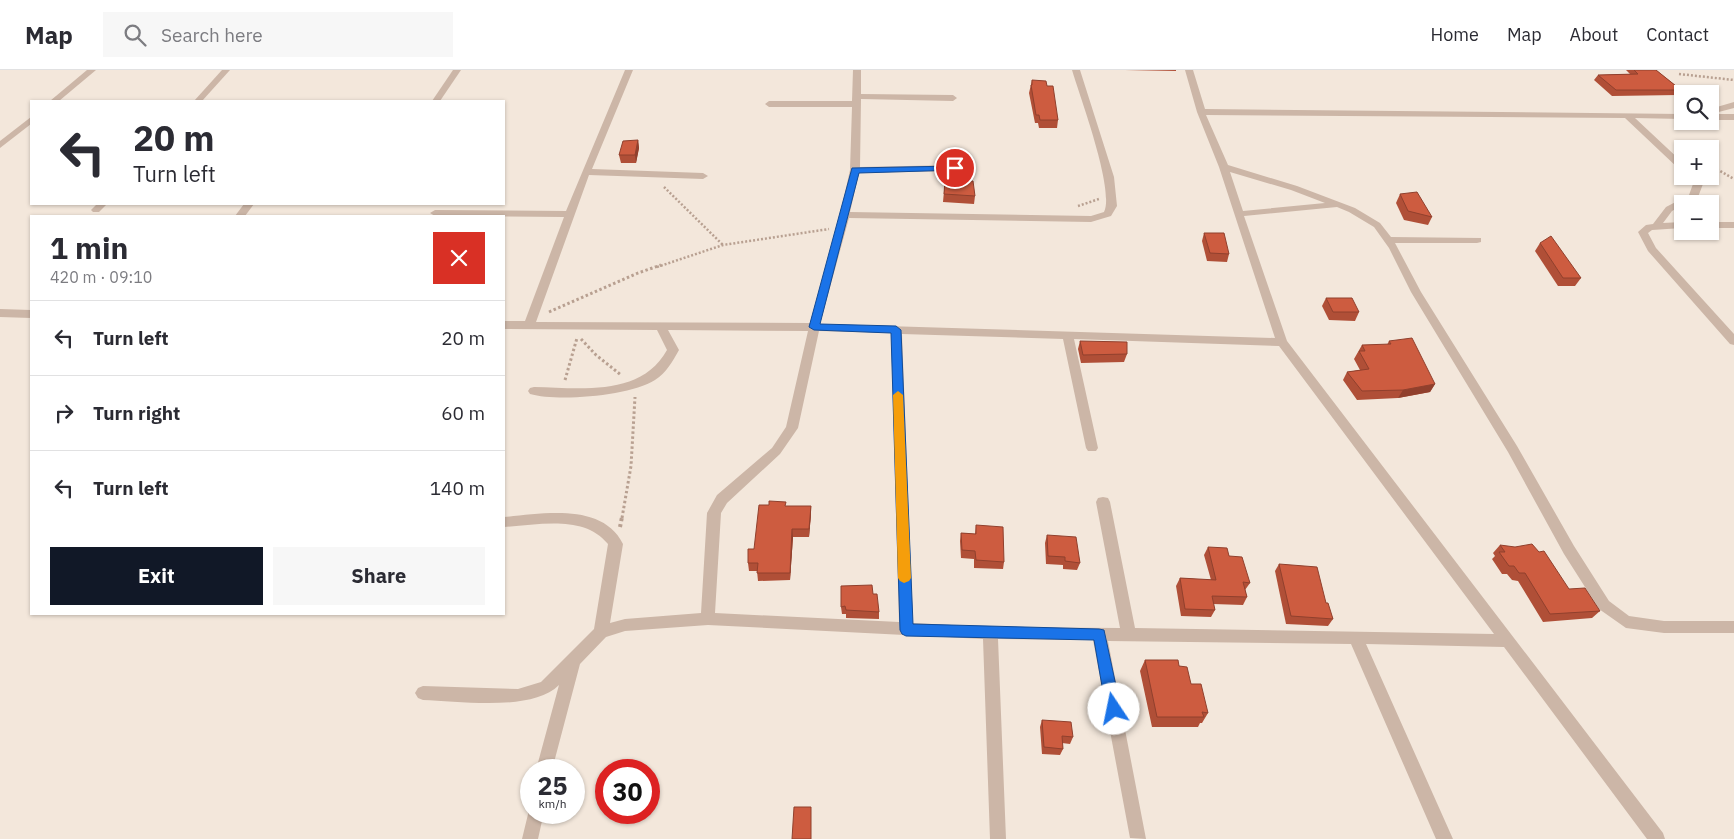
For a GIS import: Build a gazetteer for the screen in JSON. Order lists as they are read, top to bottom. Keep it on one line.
{"page":{"header":"Map","search":"Search here","nav":["Home","Map","About","Contact"],"map_buttons":["+","−"],"turn":["20 m","Turn left"],"heading":["1 min","420 m · 09:10"],"list":[{"name":"Turn left","value":"20 m"},{"name":"Turn right","value":"60 m"},{"name":"Turn left","value":"140 m"}],"buttons":["Exit","Share"],"speed":"25 km/h","limit":"30"}}
